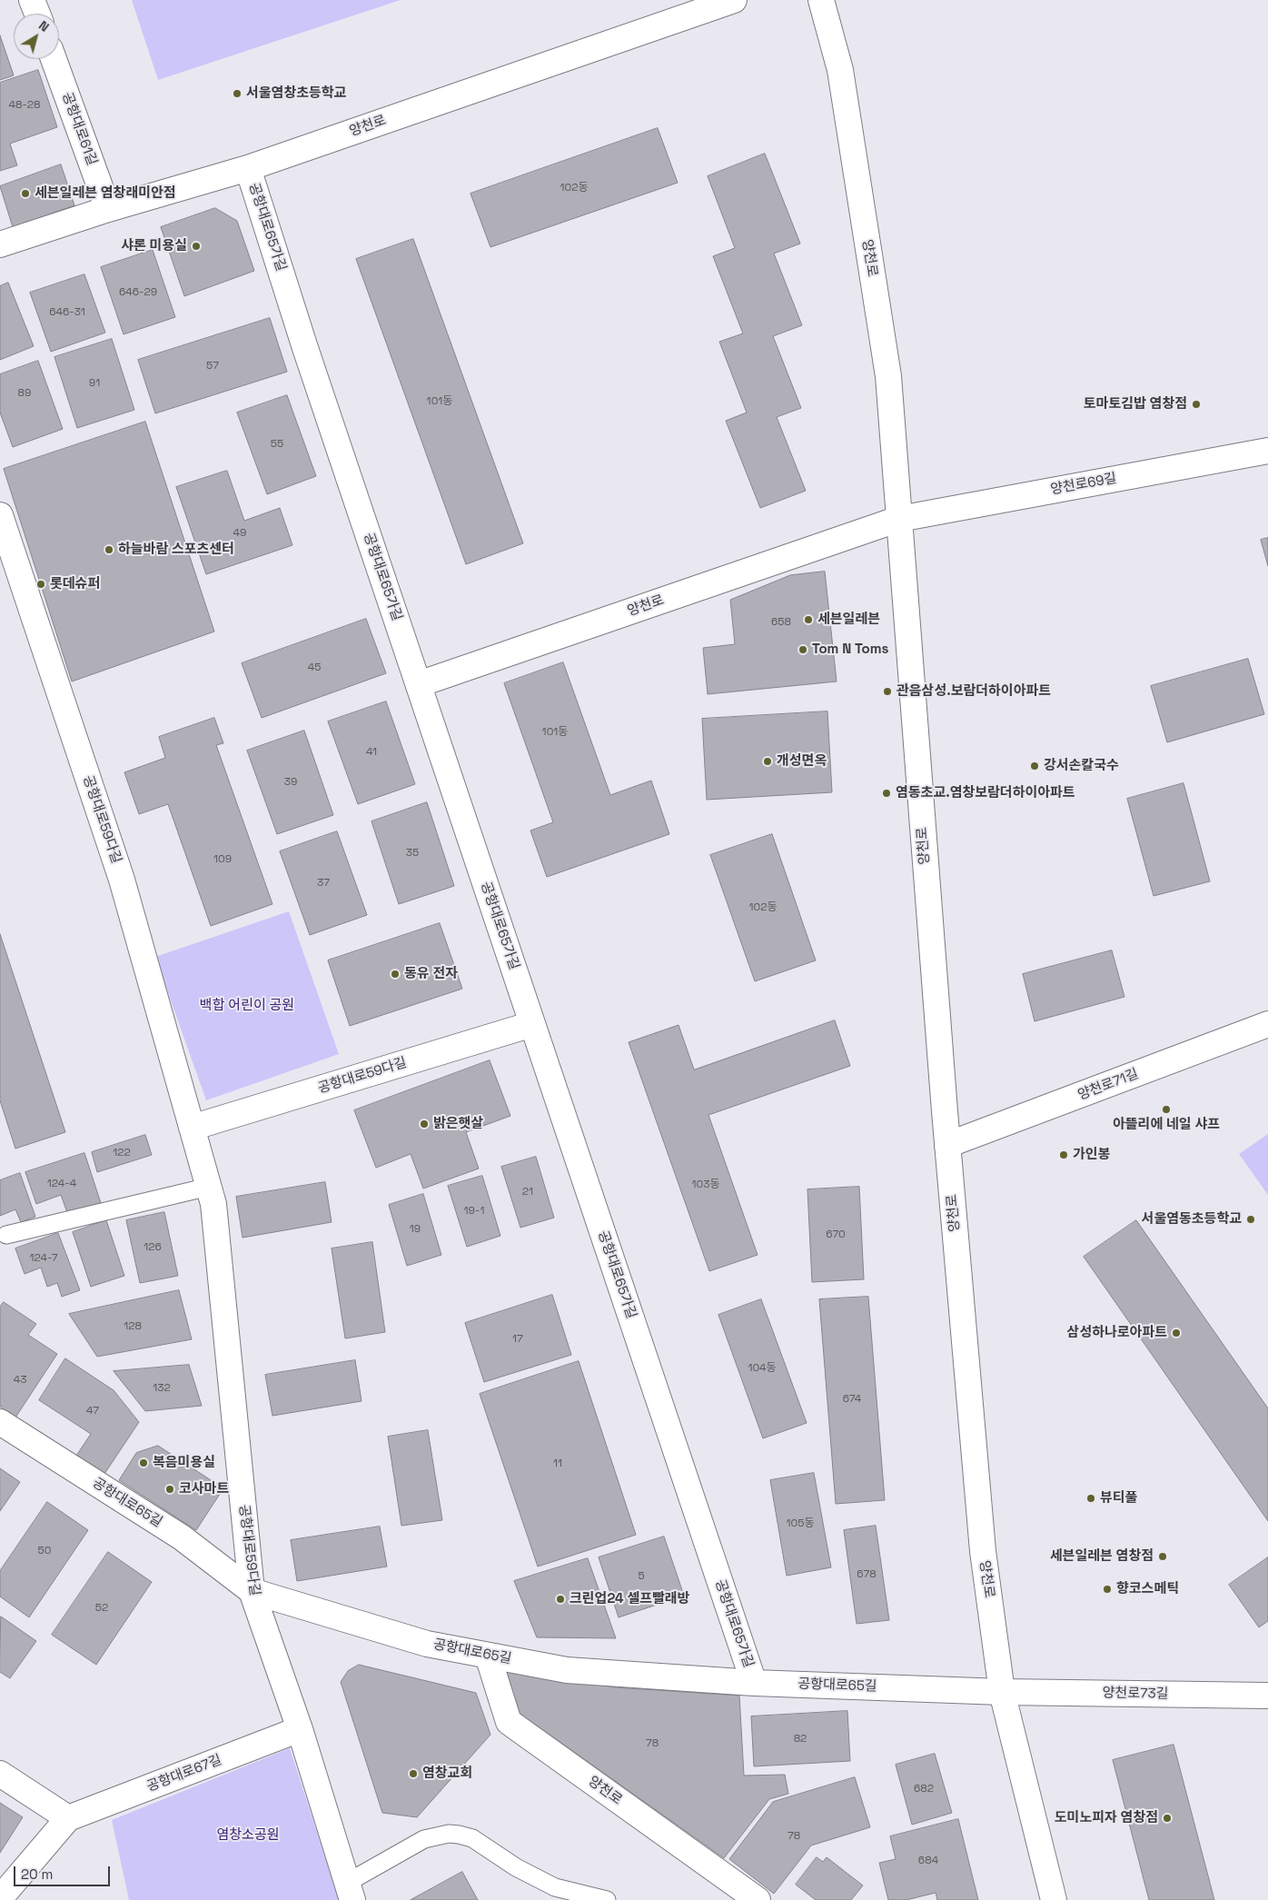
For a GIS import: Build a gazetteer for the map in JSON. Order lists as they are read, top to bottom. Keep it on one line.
{"streets":{"street":["양천로","공항대로61길","공항대로65가길","양천로69길","공항대로59다길","양천로71길","공항대로65길","양천로73길","공항대로67길"]},"crossings":[["양천로","공항대로61길"],["양천로","공항대로65가길"],["양천로","양천로69길"],["양천로","양천로71길"],["양천로","공항대로65길"],["양천로","양천로73길"],["공항대로65가길","공항대로59다길"],["공항대로65가길","공항대로65길"],["공항대로59다길","공항대로65길"],["공항대로59다길","공항대로67길"],["공항대로65길","양천로73길"]],"parks":["백합 어린이 공원","염창소공원"],"places":["서울염창초등학교","세븐일레븐 염창래미안점","샤론 미용실","토마토김밥 염창점","하늘바람 스포츠센터","롯데슈퍼","세븐일레븐","Tom N Toms","관음삼성.보람더하이아파트","개성면옥","강서손칼국수","염동초교.염창보람더하이아파트","동유 전자","아뜰리에 네일 샤프","밝은햇살","가인봉","서울염동초등학교","삼성하나로아파트","복음미용실","코사마트","뷰티풀","세븐일레븐 염창점","향코스메틱","크린업24 셀프빨래방","염창교회","도미노피자 염창점"],"house_numbers":["48-28","102동","646-29","646-31","57","91","89","101동","55","49","658","45","101동","41","39","35","109","37","102동","122","124-4","103동","21","19-1","19","670","126","124-7","128","17","104동","43","132","674","47","11","105동","50","678","5","52","82","78","682","78","684"],"scale_bar":"20 m","north":"top right"}
